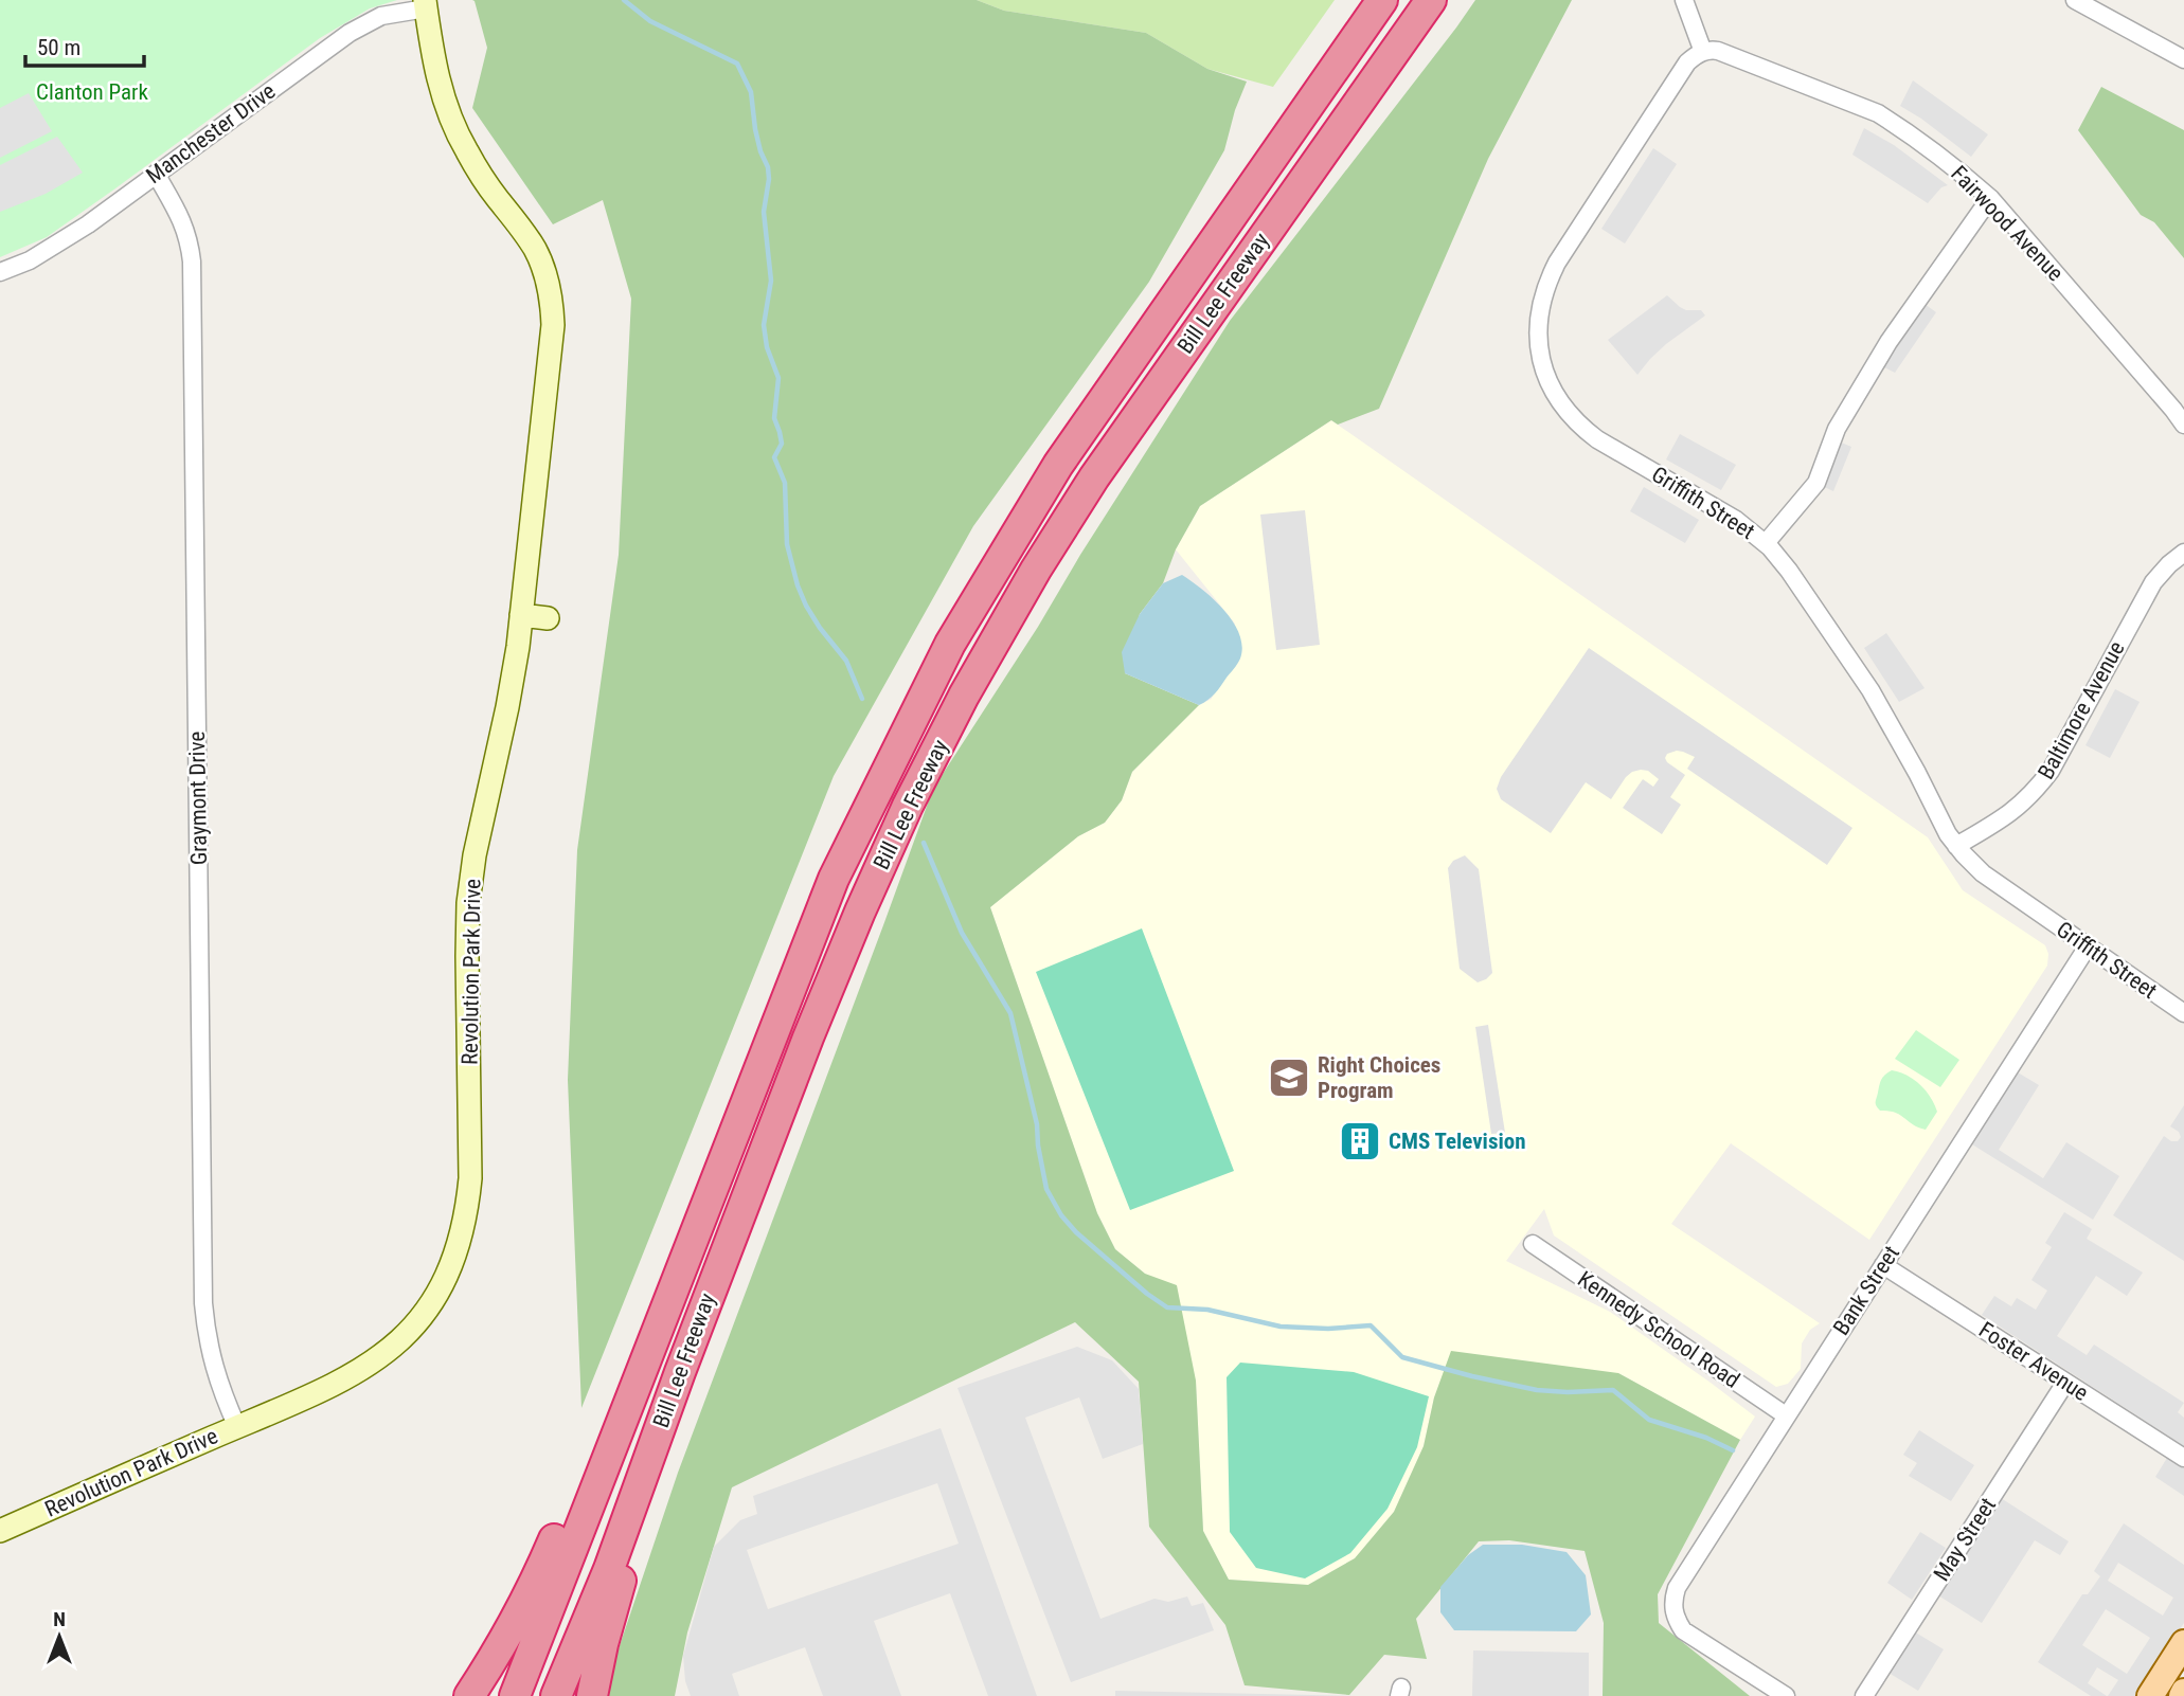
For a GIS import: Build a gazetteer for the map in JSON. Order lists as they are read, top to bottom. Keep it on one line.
{"streets":{"highway":["Bill Lee Freeway"],"street":["Manchester Drive","Fairwood Avenue","Griffith Street","Baltimore Avenue","Graymont Drive","Revolution Park Drive","Bank Street","Kennedy School Road","Foster Avenue","May Street"]},"crossings":[["Manchester Drive","Graymont Drive"],["Manchester Drive","Revolution Park Drive"],["Fairwood Avenue","Griffith Street"],["Griffith Street","Baltimore Avenue"],["Griffith Street","Bank Street"],["Graymont Drive","Revolution Park Drive"],["Bank Street","Kennedy School Road"],["Bank Street","Foster Avenue"],["Foster Avenue","May Street"]],"parks":["Clanton Park"],"places":{"school or university":["Right Choices Program"],"building":["CMS Television"]},"scale_bar":"50 m","north":"top"}
